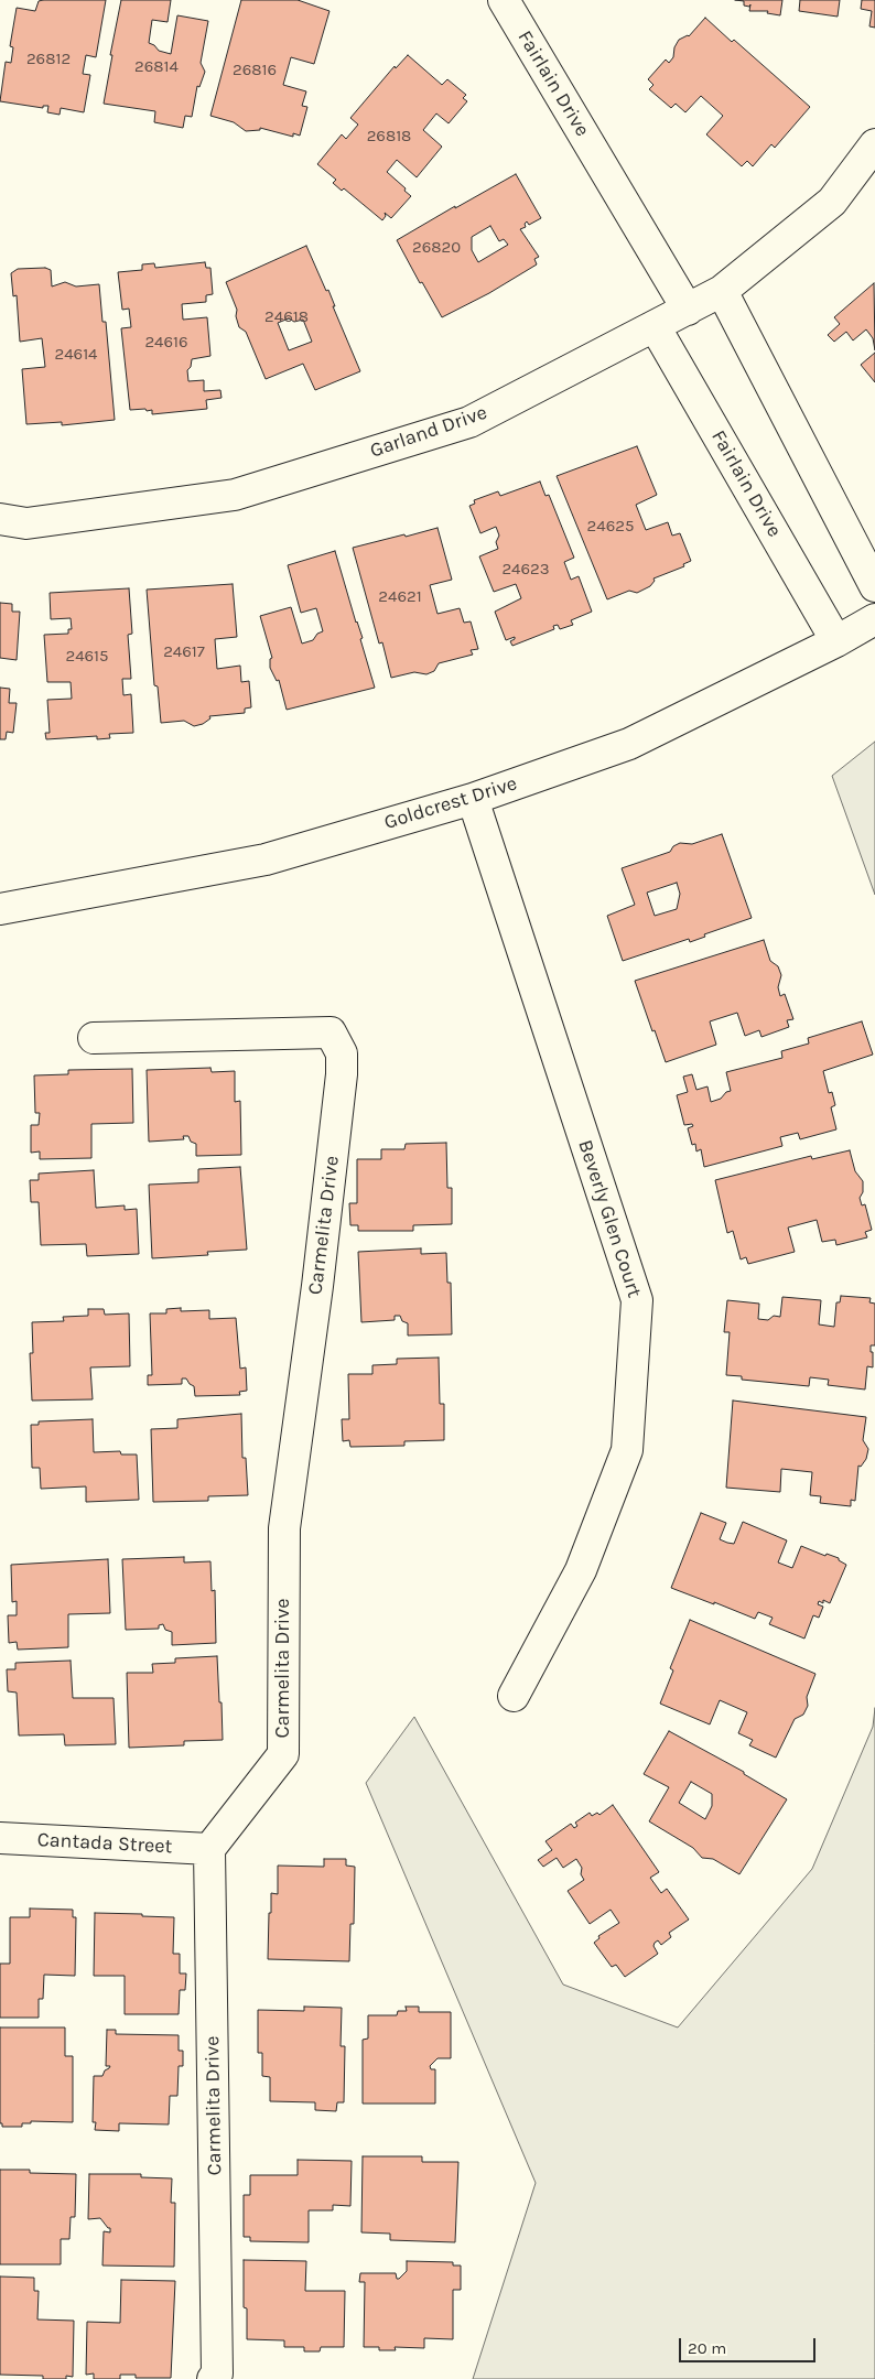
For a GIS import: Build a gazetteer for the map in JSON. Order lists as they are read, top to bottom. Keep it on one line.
{"streets":{"street":["Fairlain Drive","Garland Drive","Goldcrest Drive","Beverly Glen Court","Carmelita Drive","Cantada Street"]},"crossings":[["Fairlain Drive","Garland Drive"],["Fairlain Drive","Goldcrest Drive"],["Goldcrest Drive","Beverly Glen Court"],["Carmelita Drive","Cantada Street"]],"house_numbers":["26812","26814","26816","26818","26820","24618","24616","24614","24625","24623","24621","24617","24615"],"scale_bar":"20 m"}
